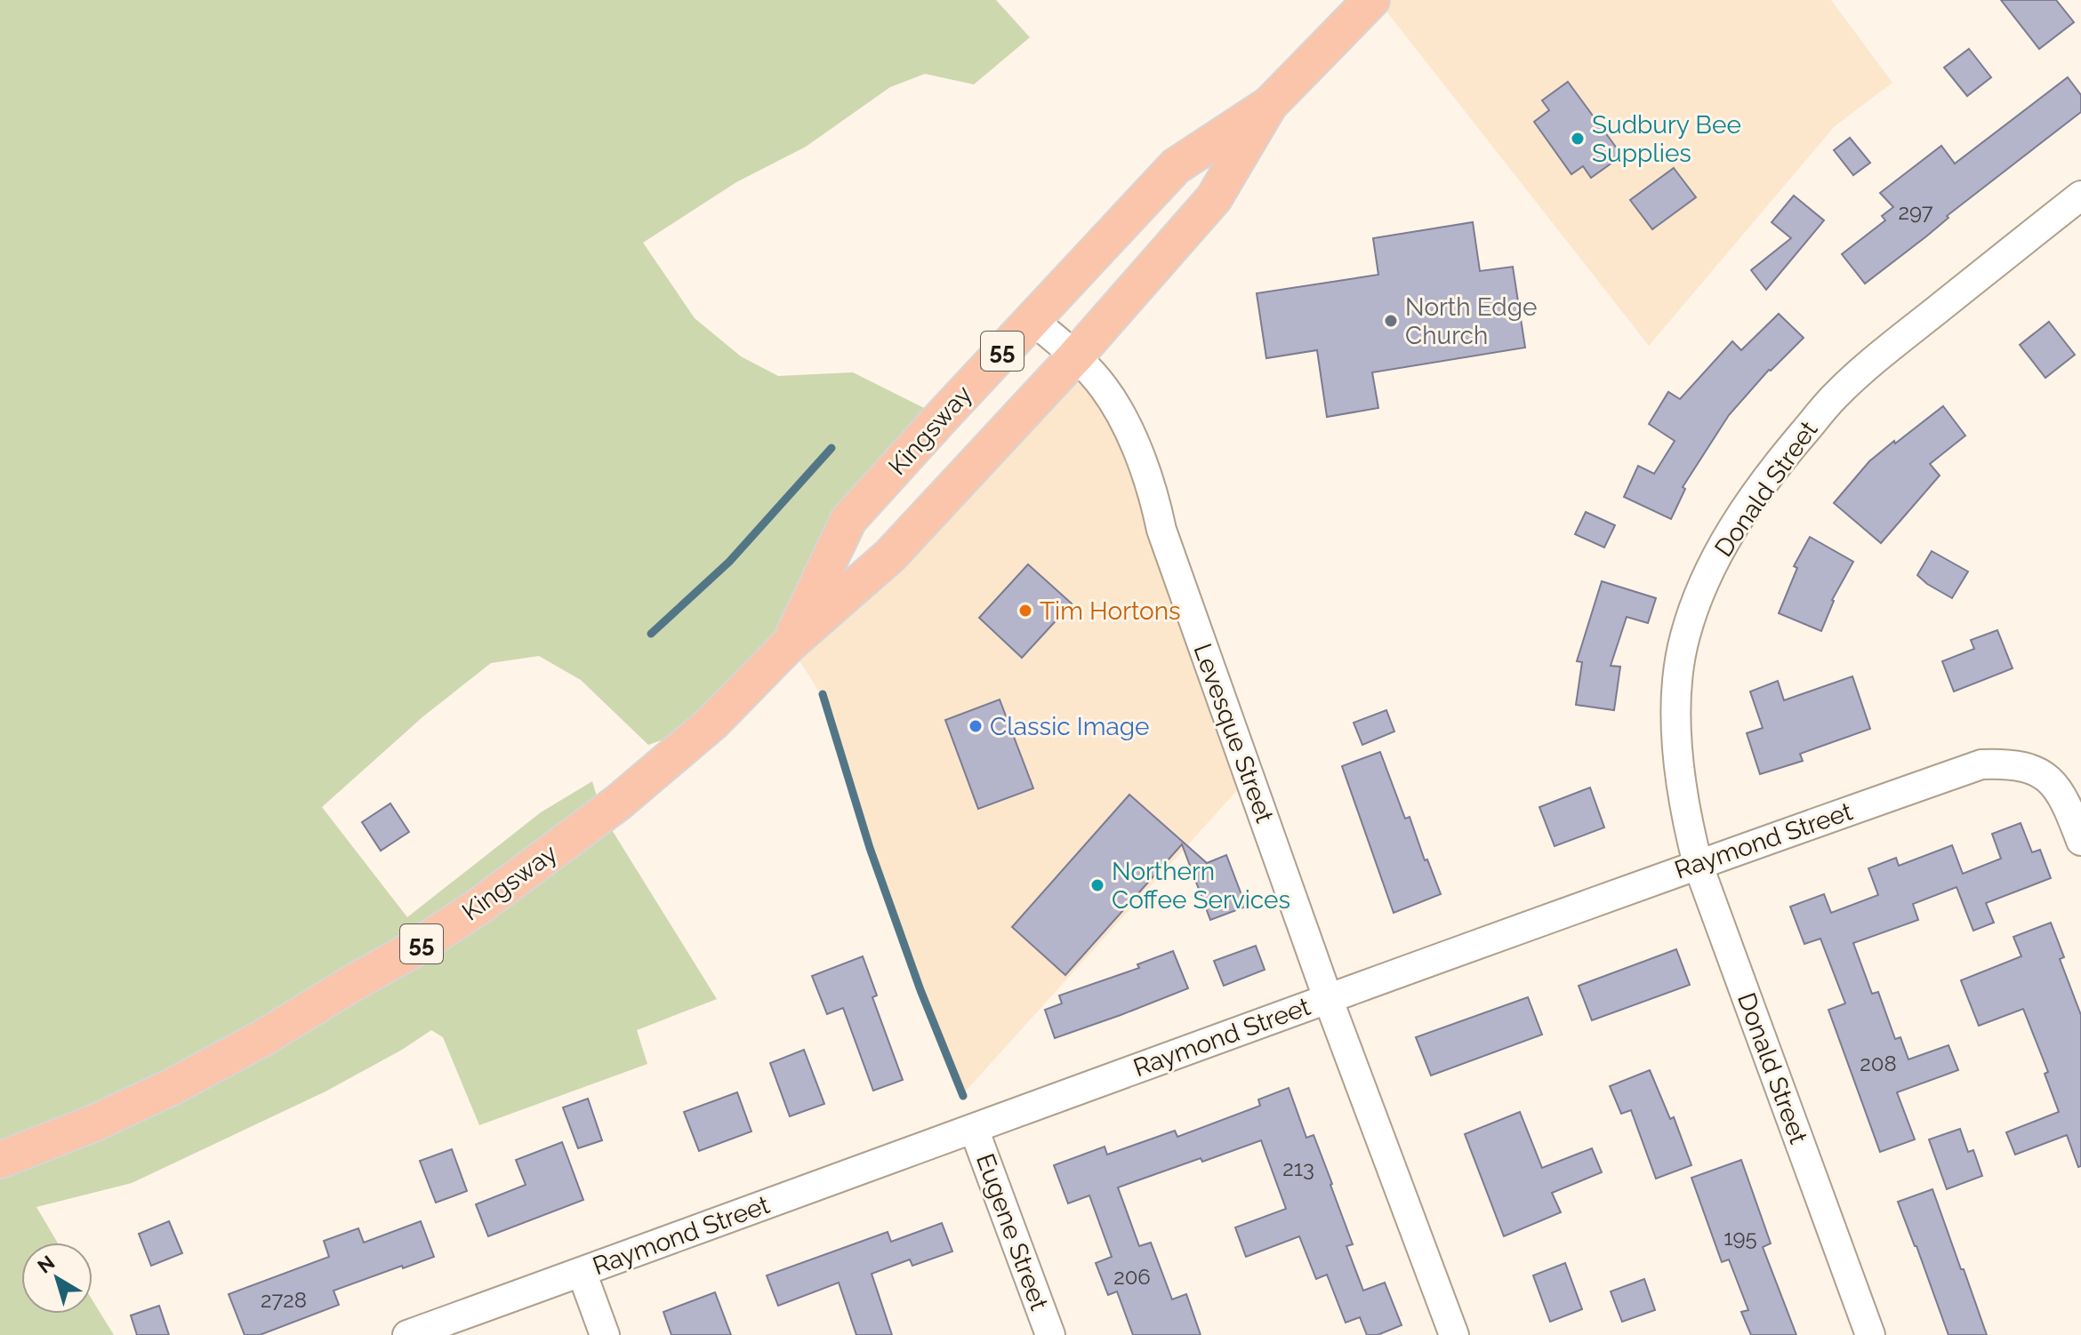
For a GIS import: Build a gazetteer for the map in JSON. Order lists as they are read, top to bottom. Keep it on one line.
{"streets":{"main road":["55","Kingsway"],"street":["Donald Street","Levesque Street","Raymond Street","Eugene Street"]},"crossings":[["Kingsway","Levesque Street"],["Donald Street","Raymond Street"],["Levesque Street","Raymond Street"],["Raymond Street","Eugene Street"]],"places":["Sudbury Bee Supplies","North Edge Church","Tim Hortons","Classic Image","Northern Coffee Services"],"house_numbers":["297","208","213","195","206","2728"],"north":"top left"}
